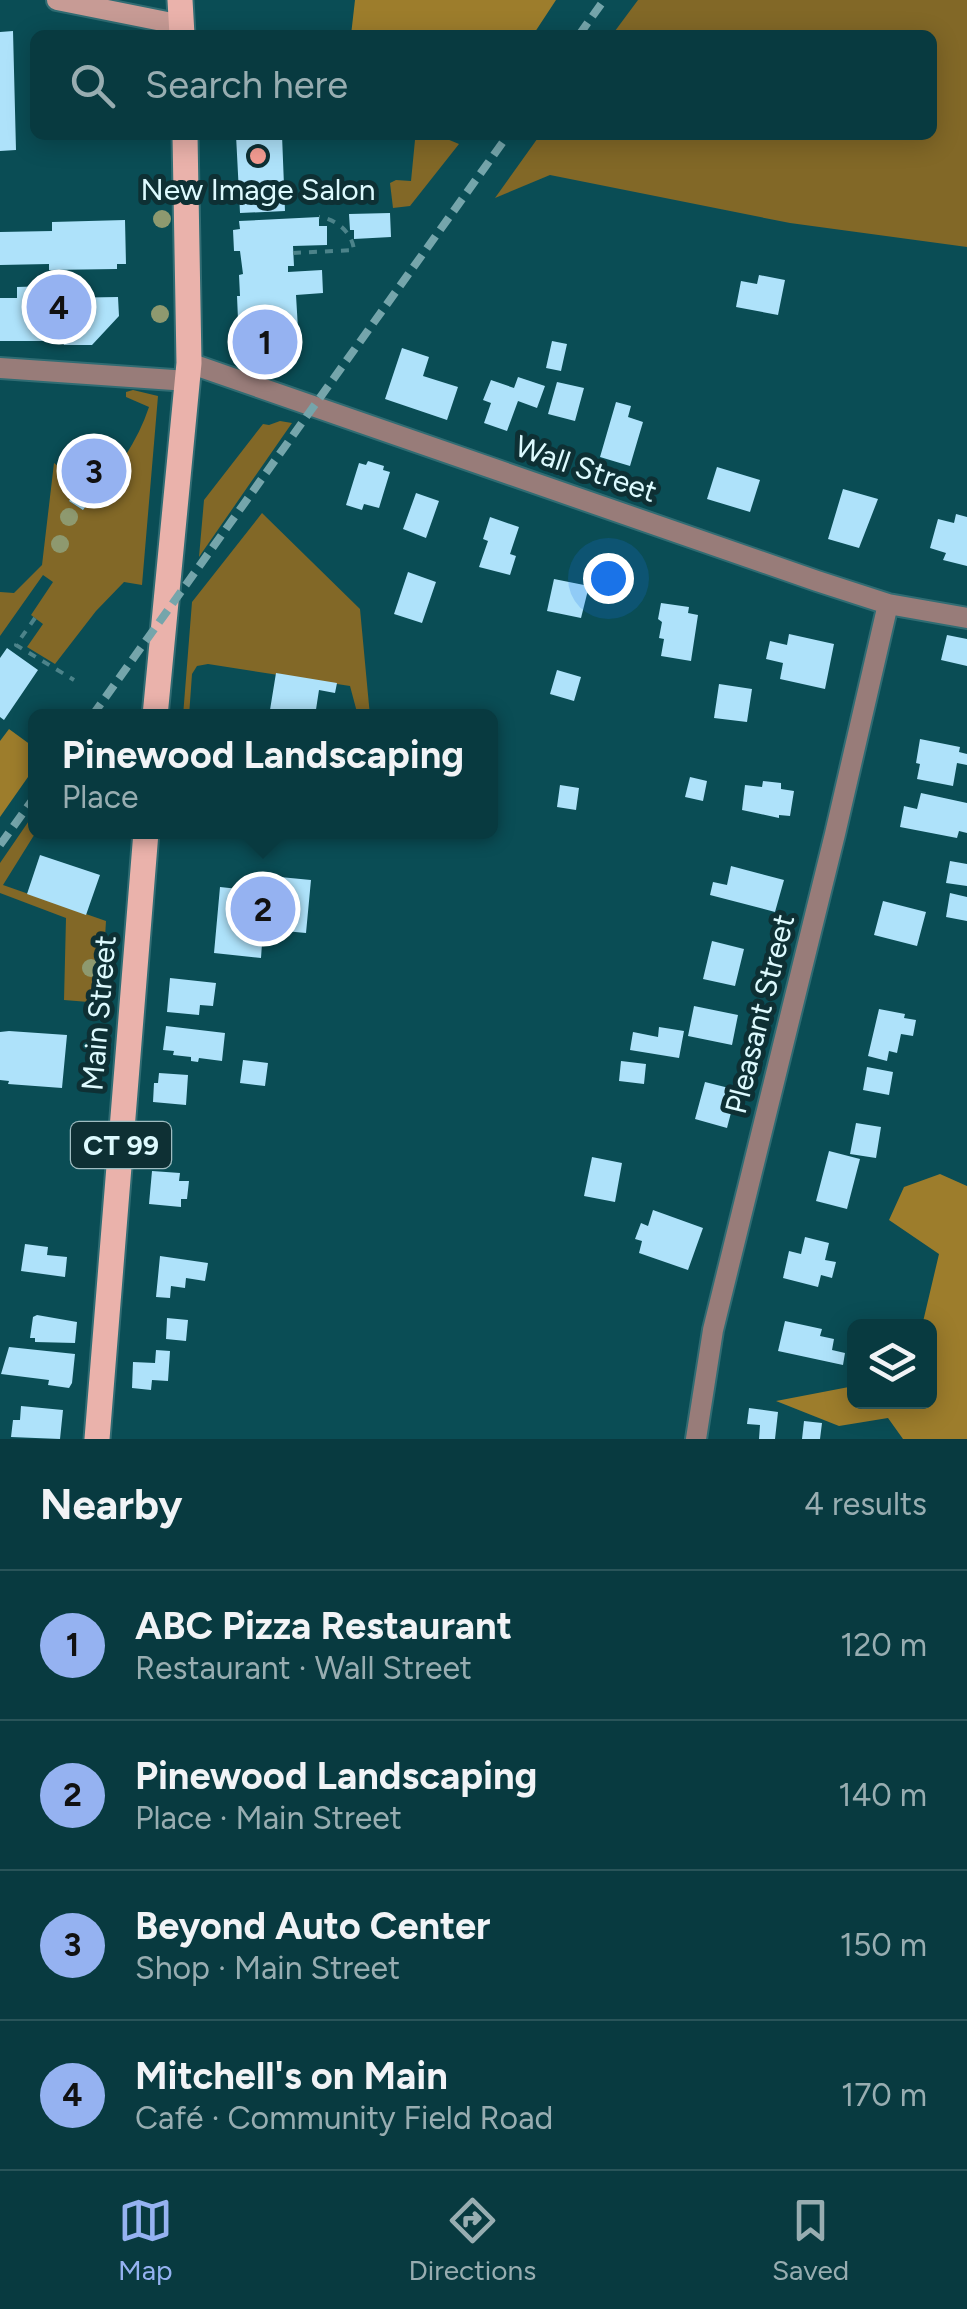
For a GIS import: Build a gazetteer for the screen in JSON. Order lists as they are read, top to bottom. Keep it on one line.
{"streets":{"main road":["Main Street","CT 99"],"street":["Wall Street","Pleasant Street"]},"crossings":[["Wall Street","Pleasant Street"]],"places":["New Image Salon"],"page":{"search":"Search here","pins":["4","1","3","2"],"popup":["Pinewood Landscaping","Place"],"heading":["Nearby","4 results"],"list":[{"mark":"1","name":"ABC Pizza Restaurant","note":"Restaurant · Wall Street","value":"120 m"},{"mark":"2","name":"Pinewood Landscaping","note":"Place · Main Street","value":"140 m"},{"mark":"3","name":"Beyond Auto Center","note":"Shop · Main Street","value":"150 m"},{"mark":"4","name":"Mitchell's on Main","note":"Café · Community Field Road","value":"170 m"}],"nav":["Map","Directions","Saved"]}}
